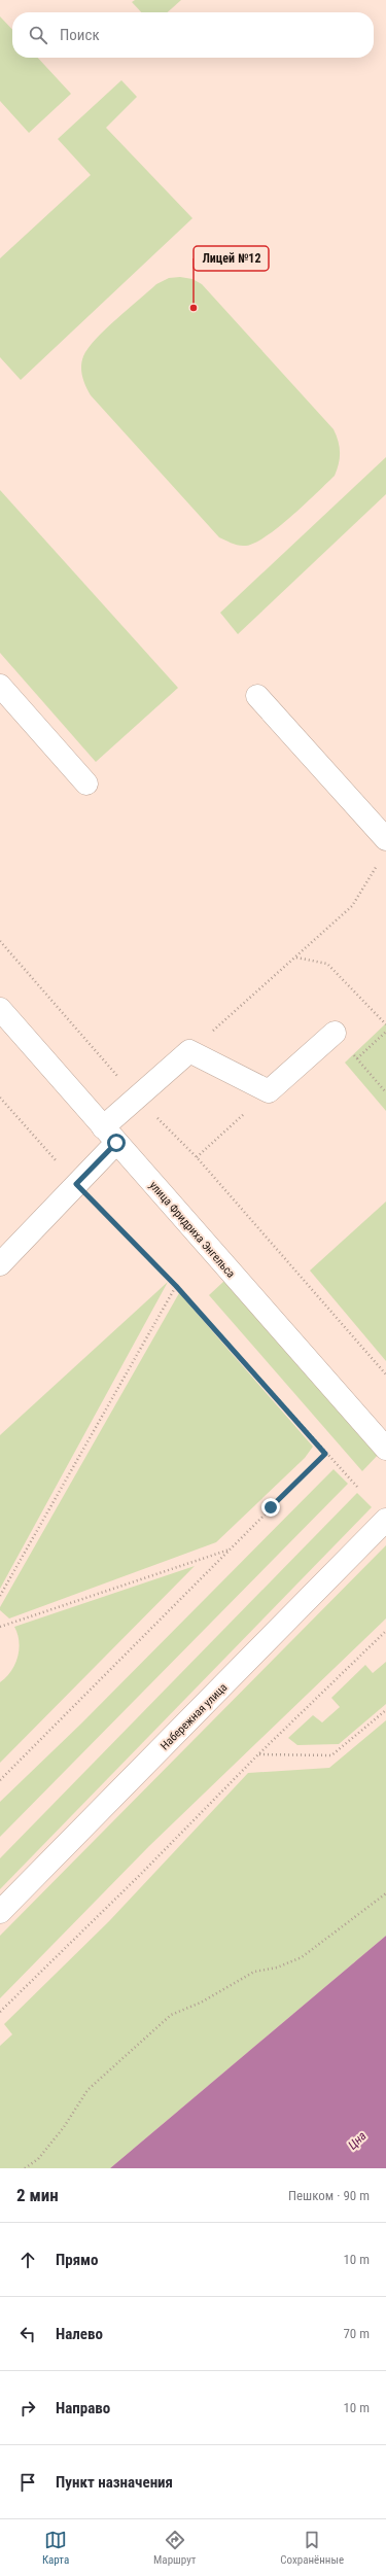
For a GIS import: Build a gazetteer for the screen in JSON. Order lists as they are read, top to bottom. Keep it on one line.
{"streets":{"street":["улица Фридриха Энгельса","Набережная улица"]},"water":["Цна"],"places":["Лицей №12"],"page":{"search":"Поиск","heading":["2 мин","Пешком · 90 m"],"list":[["Прямо","10 m"],["Налево","70 m"],["Направо","10 m"],"Пункт назначения"],"nav":["Карта","Маршрут","Сохранённые"]}}
